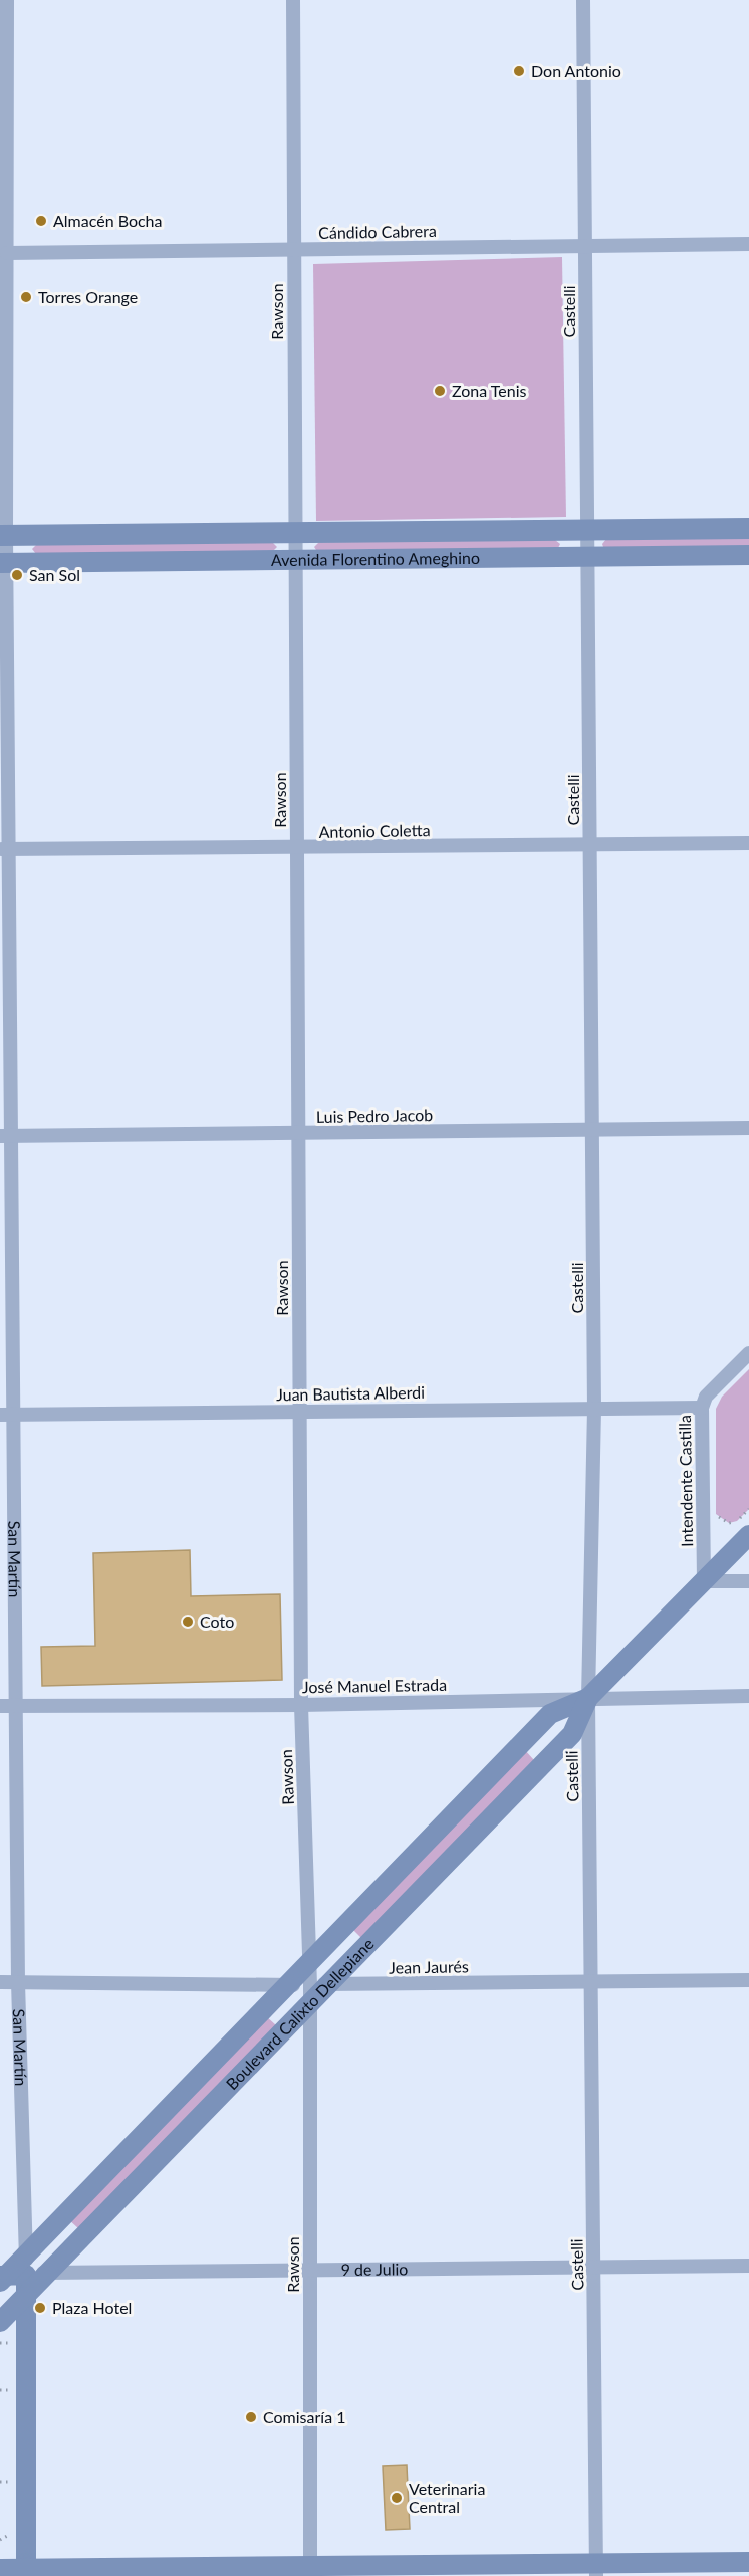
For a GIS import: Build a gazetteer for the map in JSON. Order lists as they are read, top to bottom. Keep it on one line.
{"streets":{"main road":["Avenida Florentino Ameghino","San Martín","Boulevard Calixto Dellepiane","9 de Julio"],"street":["Cándido Cabrera","Rawson","Castelli","Antonio Coletta","Luis Pedro Jacob","Juan Bautista Alberdi","Intendente Castilla","José Manuel Estrada","Jean Jaurés"]},"crossings":[["Cándido Cabrera","Rawson"],["Cándido Cabrera","Castelli"],["Cándido Cabrera","San Martín"],["Rawson","Avenida Florentino Ameghino"],["Rawson","Antonio Coletta"],["Rawson","Luis Pedro Jacob"],["Rawson","Juan Bautista Alberdi"],["Rawson","José Manuel Estrada"],["Rawson","Jean Jaurés"],["Rawson","Boulevard Calixto Dellepiane"],["Rawson","9 de Julio"],["Castelli","Avenida Florentino Ameghino"],["Castelli","Antonio Coletta"],["Castelli","Luis Pedro Jacob"],["Castelli","Juan Bautista Alberdi"],["Castelli","José Manuel Estrada"],["Castelli","Jean Jaurés"],["Castelli","Boulevard Calixto Dellepiane"],["Castelli","9 de Julio"],["Avenida Florentino Ameghino","San Martín"],["Antonio Coletta","San Martín"],["Luis Pedro Jacob","San Martín"],["Juan Bautista Alberdi","Intendente Castilla"],["Juan Bautista Alberdi","San Martín"],["Intendente Castilla","Boulevard Calixto Dellepiane"],["San Martín","José Manuel Estrada"],["San Martín","Jean Jaurés"],["San Martín","Boulevard Calixto Dellepiane"],["San Martín","9 de Julio"],["José Manuel Estrada","Boulevard Calixto Dellepiane"],["Jean Jaurés","Boulevard Calixto Dellepiane"],["Boulevard Calixto Dellepiane","9 de Julio"]],"places":["Don Antonio","Almacén Bocha","Torres Orange","Zona Tenis","San Sol","Coto","Plaza Hotel","Comisaría 1","Veterinaria Central"]}
